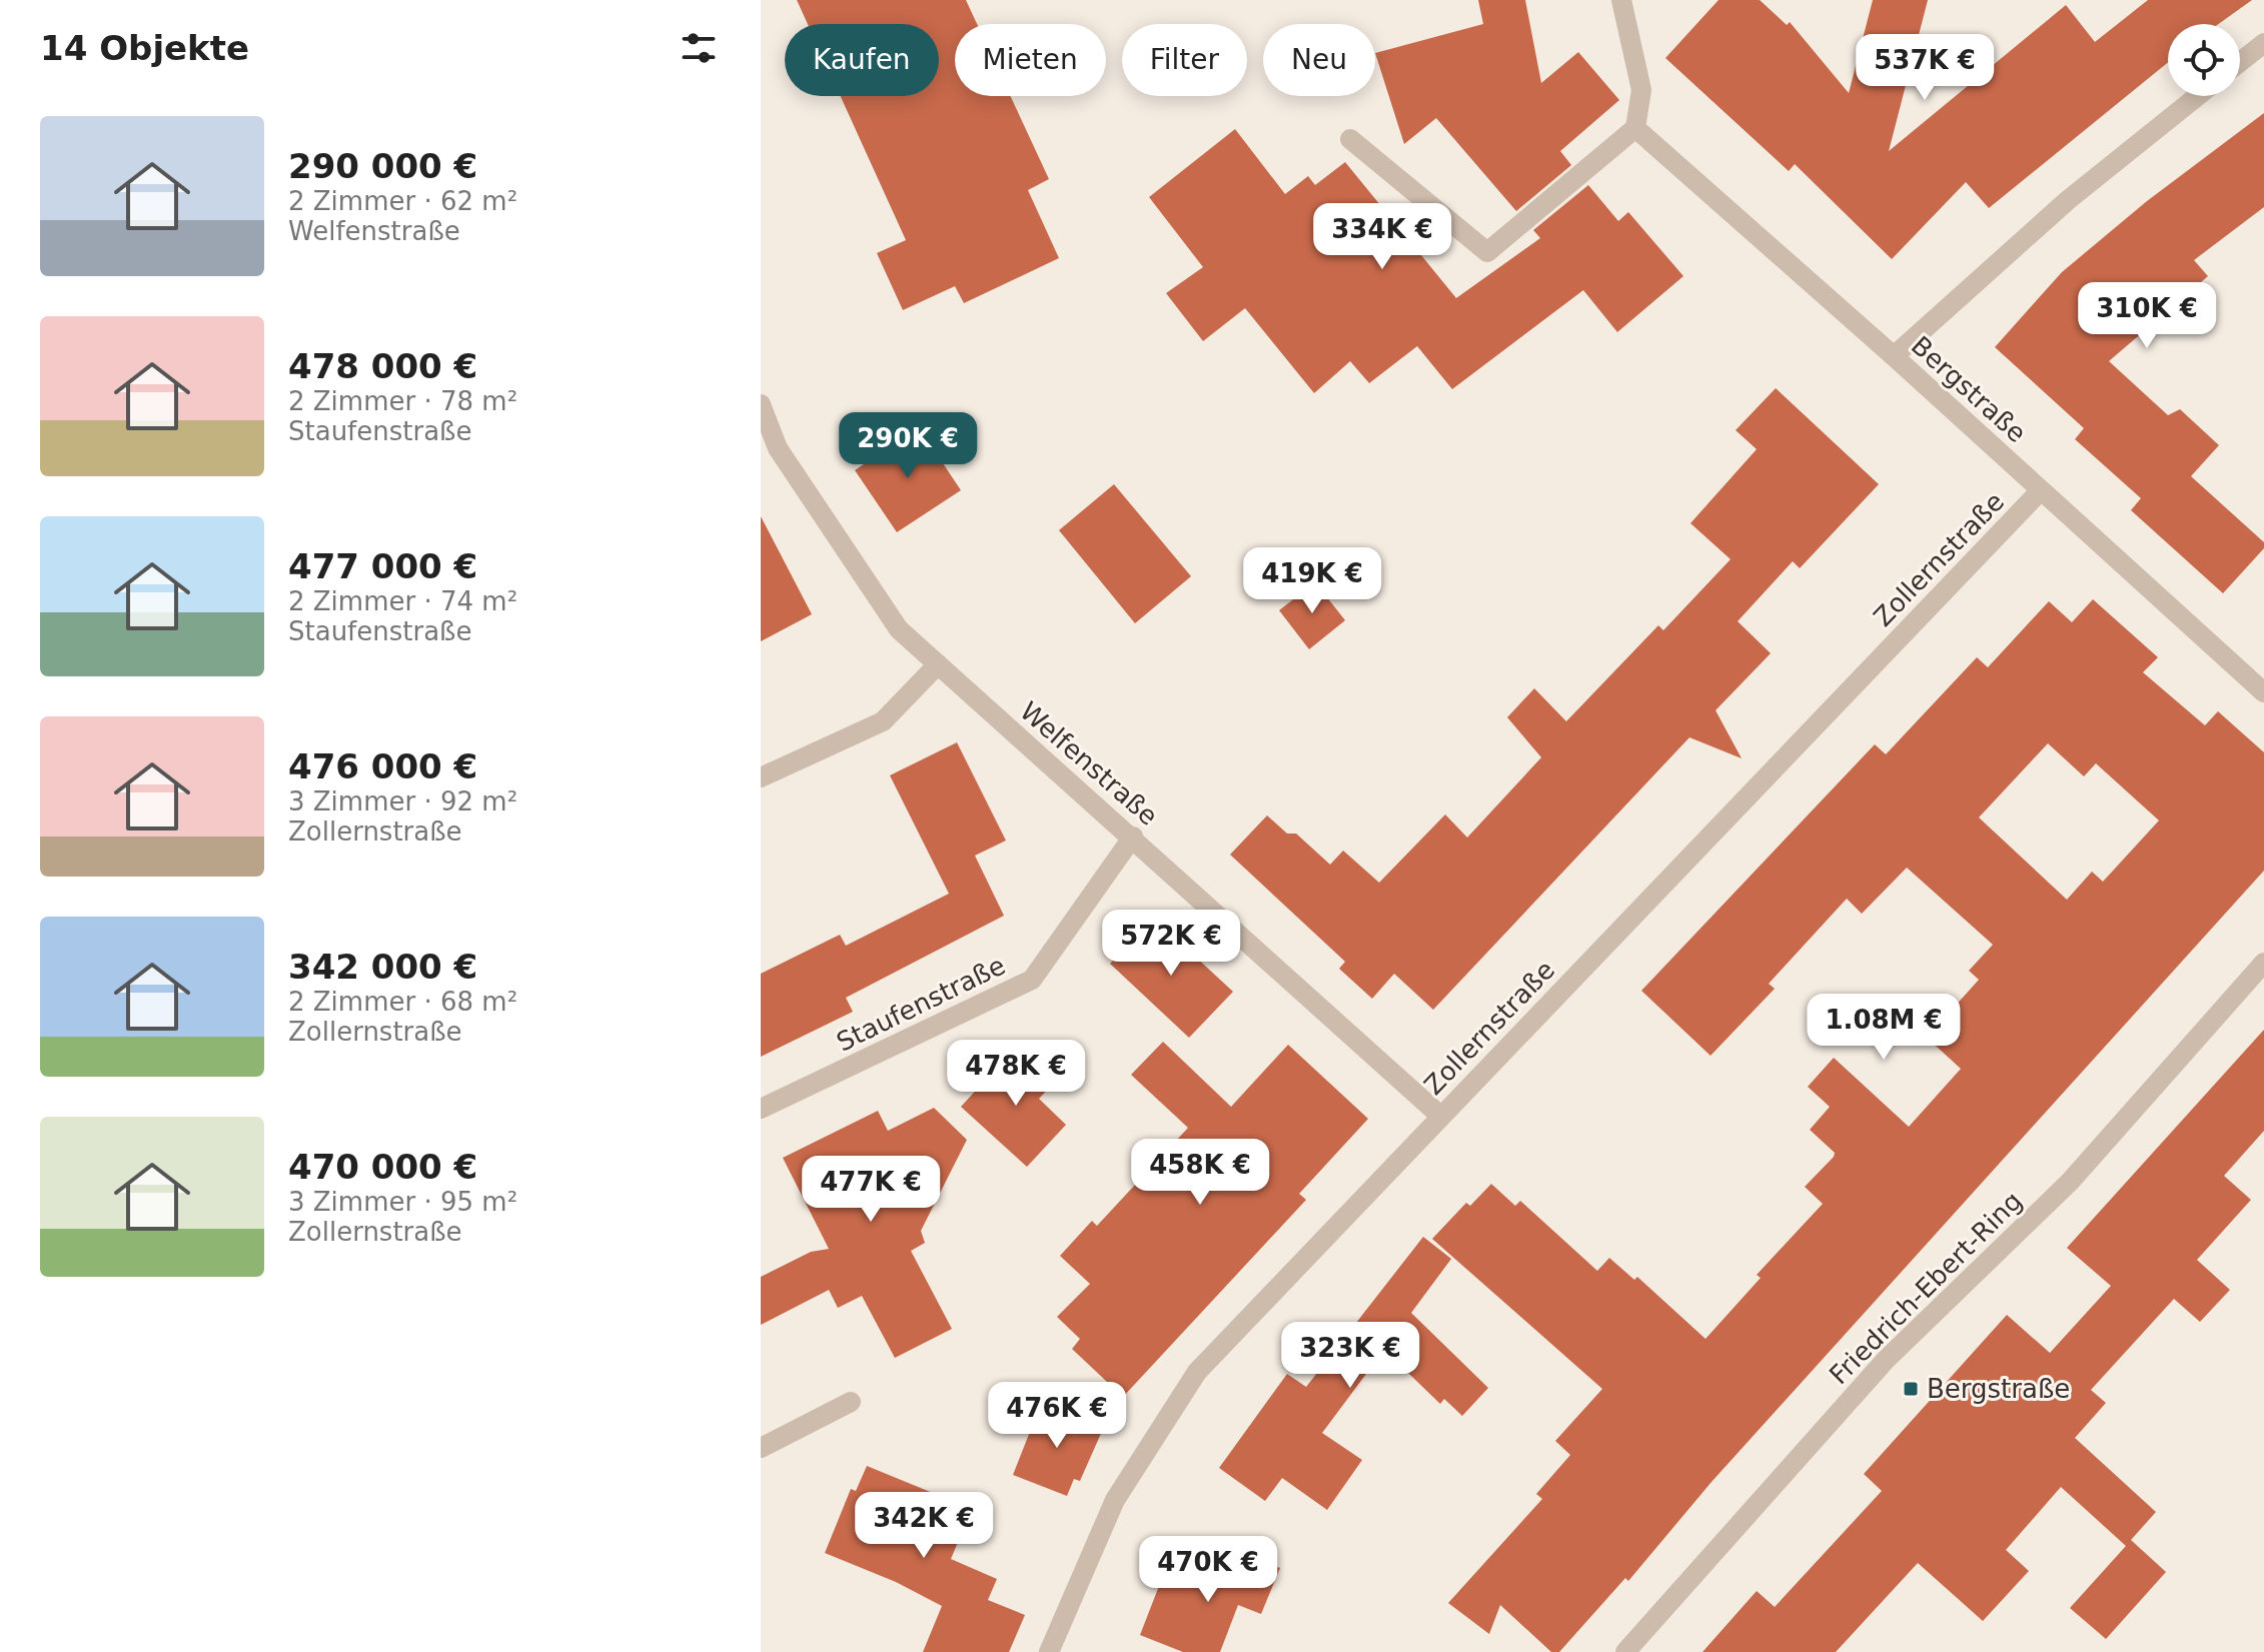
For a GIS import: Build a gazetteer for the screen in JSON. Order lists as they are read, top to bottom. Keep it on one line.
{"streets":{"street":["Bergstraße","Zollernstraße","Welfenstraße","Staufenstraße","Friedrich-Ebert-Ring"]},"crossings":[["Bergstraße","Zollernstraße"],["Zollernstraße","Welfenstraße"],["Welfenstraße","Staufenstraße"]],"places":{"transit":["Bergstraße"]},"page":{"heading":"14 Objekte","chip":["Kaufen","Mieten","Filter","Neu"],"price":["537K €","334K €","310K €","290K €","419K €","572K €","1.08M €","478K €","458K €","477K €","323K €","476K €","342K €","470K €"],"list":[{"name":"290 000 €","note":"2 Zimmer · 62 m² · Welfenstraße"},{"name":"478 000 €","note":"2 Zimmer · 78 m² · Staufenstraße"},{"name":"477 000 €","note":"2 Zimmer · 74 m² · Staufenstraße"},{"name":"476 000 €","note":"3 Zimmer · 92 m² · Zollernstraße"},{"name":"342 000 €","note":"2 Zimmer · 68 m² · Zollernstraße"},{"name":"470 000 €","note":"3 Zimmer · 95 m² · Zollernstraße"}]}}
